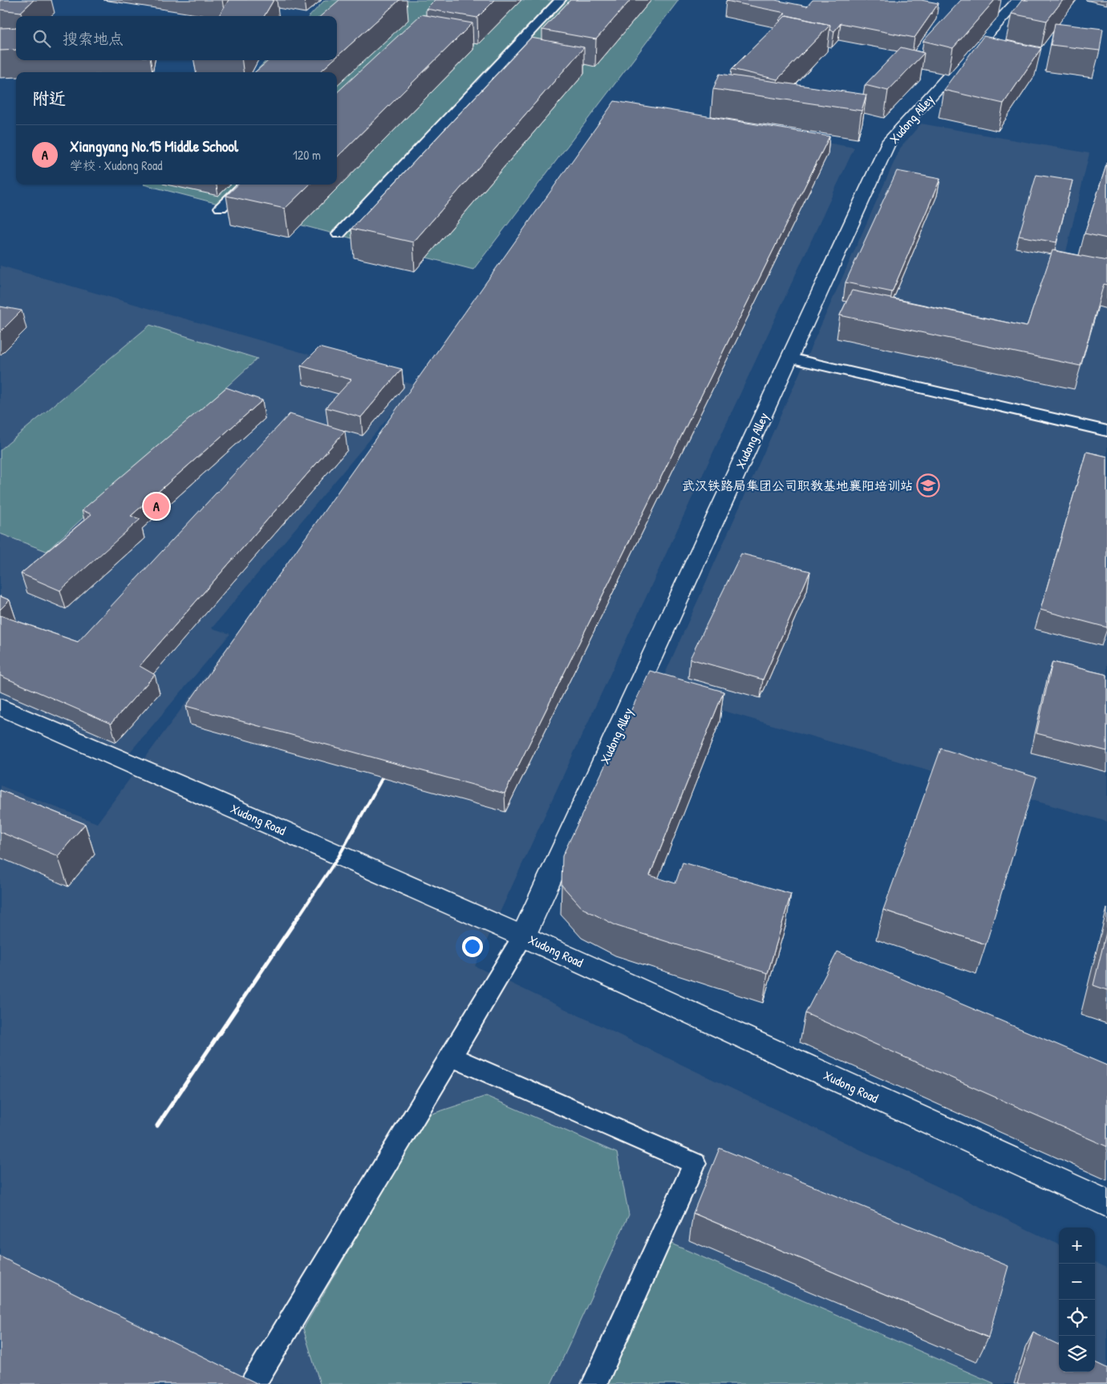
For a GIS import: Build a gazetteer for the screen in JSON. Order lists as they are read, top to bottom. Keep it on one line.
{"streets":{"street":["Xudong Alley","Xudong Road"]},"crossings":[["Xudong Alley","Xudong Road"]],"places":{"school or university":["武汉铁路局集团公司职教基地襄阳培训站"]},"page":{"search":"搜索地点","heading":"附近","list":[{"mark":"A","name":"Xiangyang No.15 Middle School","note":"学校 · Xudong Road","value":"120 m"}],"pins":"A","map_buttons":["+","−"]}}
